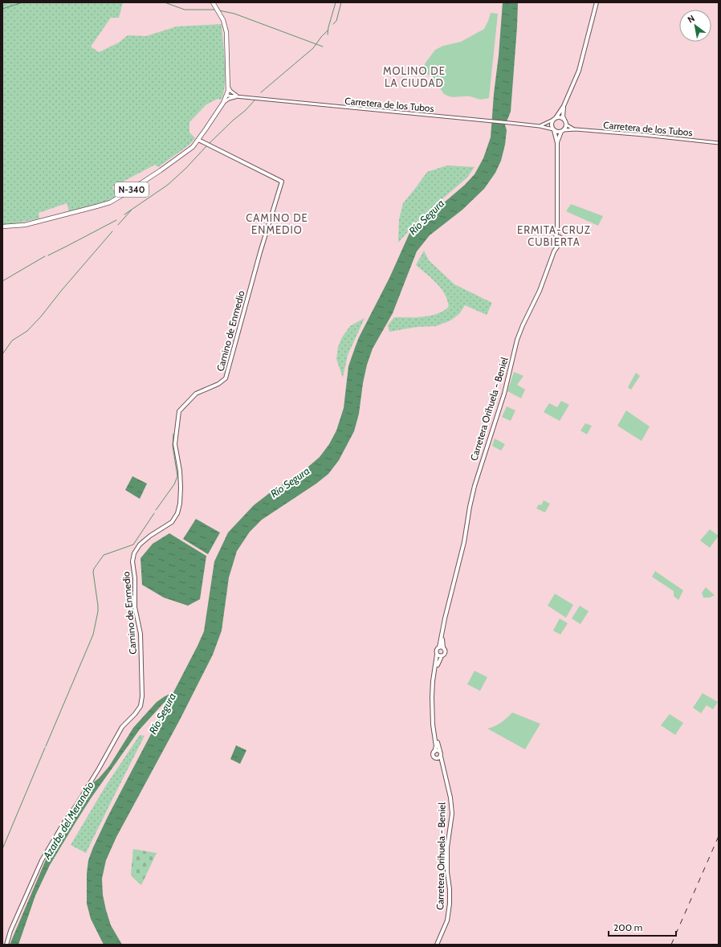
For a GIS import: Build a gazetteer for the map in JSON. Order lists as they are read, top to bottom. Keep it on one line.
{"streets":{"highway":["N-340"],"main road":["Camino de Enmedio","Carretera Orihuela - Beniel"],"street":["Carretera de los Tubos"]},"crossings":[["Carretera de los Tubos","N-340"],["N-340","Camino de Enmedio"]],"districts":["MOLINO DE LA CIUDAD","CAMINO DE ENMEDIO","ERMITA-CRUZ CUBIERTA"],"water":["Río Segura","Azarbe del Merancho"],"scale_bar":"200 m","north":"top left"}
